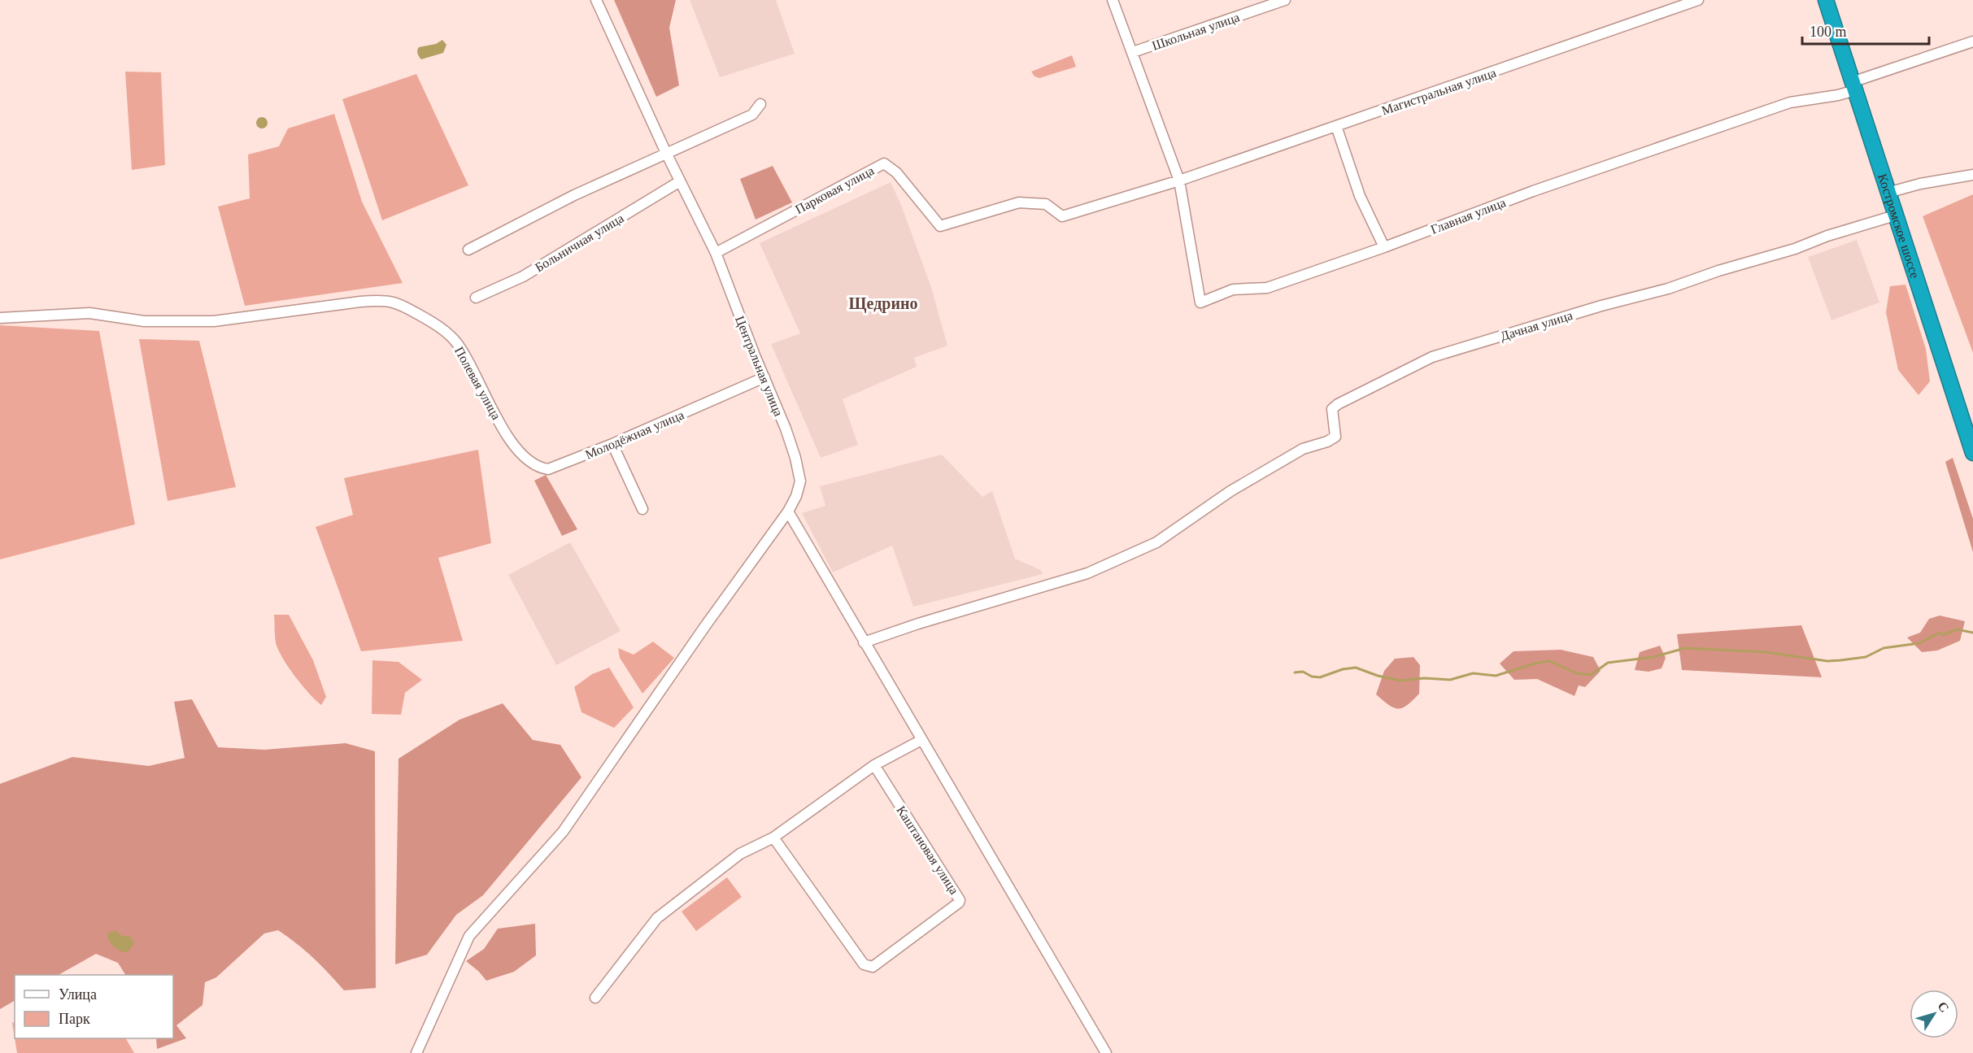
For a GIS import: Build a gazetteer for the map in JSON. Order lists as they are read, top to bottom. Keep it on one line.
{"streets":{"highway":["Костромское шоссе"],"street":["Школьная улица","Магистральная улица","Парковая улица","Главная улица","Больничная улица","Дачная улица","Центральная улица","Полевая улица","Молодёжная улица","Каштановая улица"]},"crossings":[["Магистральная улица","Парковая улица"],["Магистральная улица","Главная улица"],["Парковая улица","Центральная улица"],["Главная улица","Костромское шоссе"],["Костромское шоссе","Дачная улица"],["Больничная улица","Центральная улица"],["Центральная улица","Молодёжная улица"],["Полевая улица","Молодёжная улица"]],"districts":["Щедрино"],"legend":["Улица","Парк"],"scale_bar":"100 m","north":"top right"}
